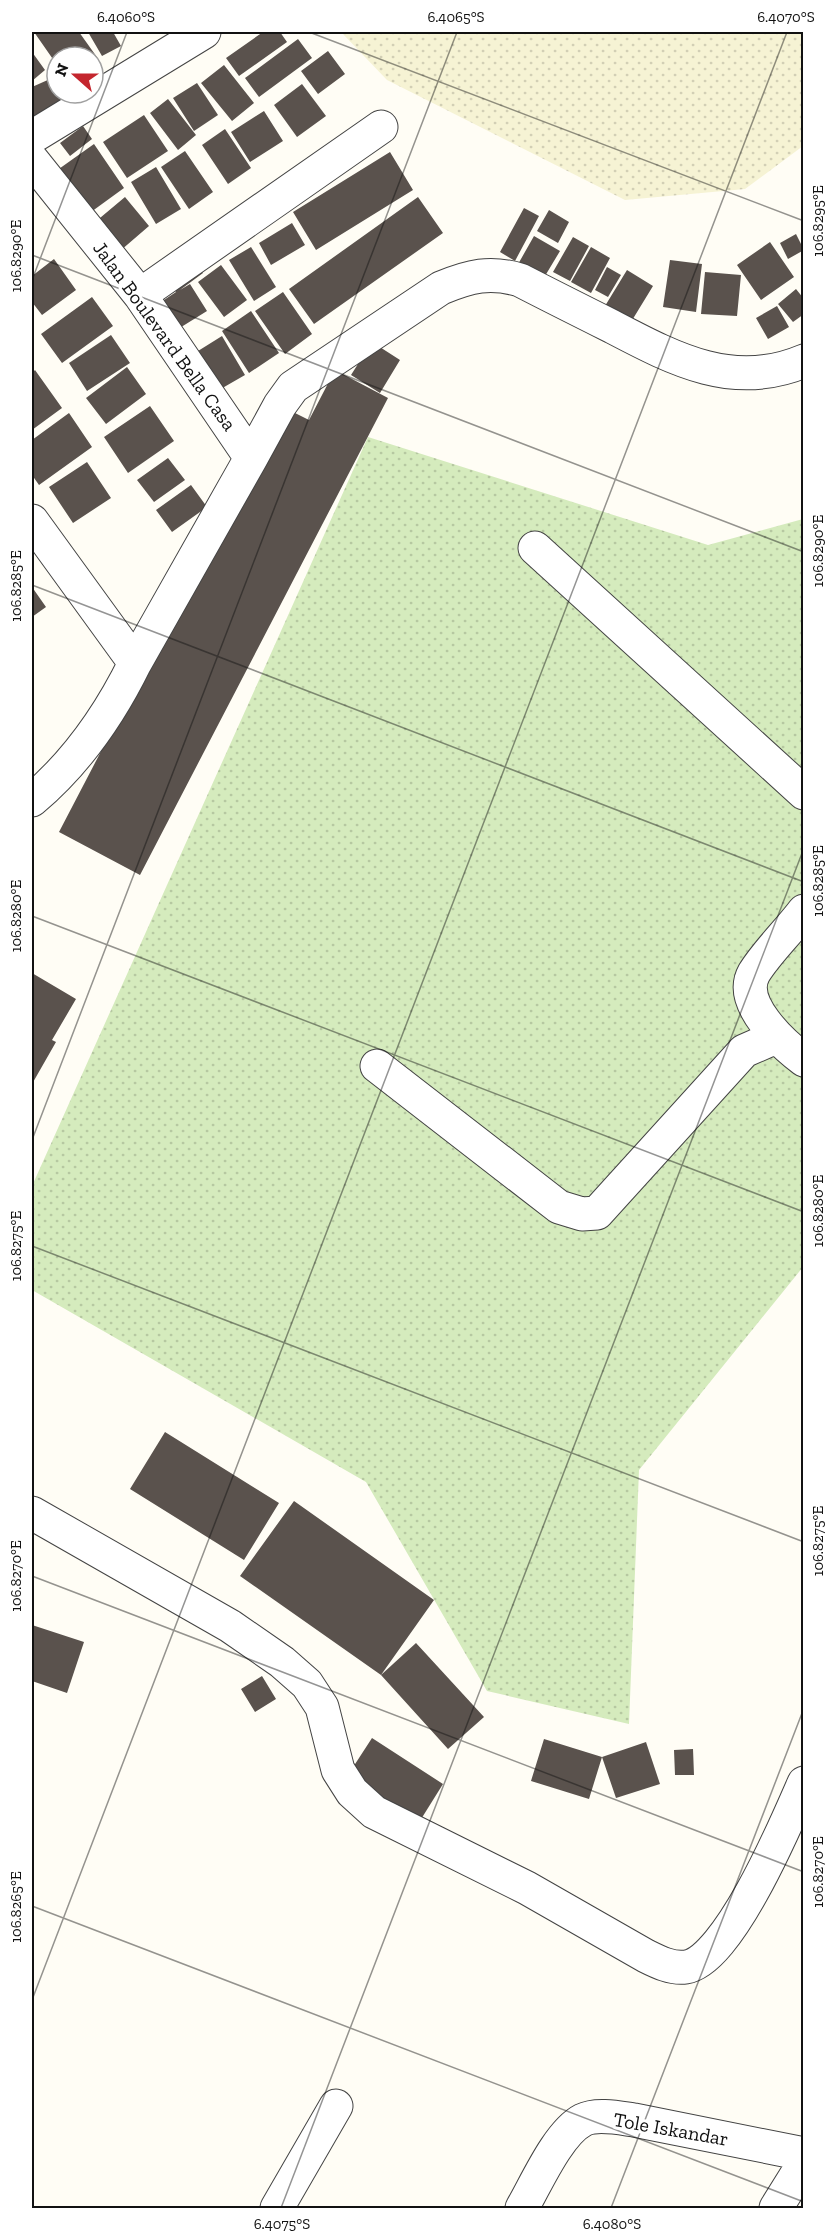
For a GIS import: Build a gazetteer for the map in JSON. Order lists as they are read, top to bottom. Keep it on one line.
{"streets":{"street":["Jalan Boulevard Bella Casa","Tole Iskandar"]},"north":"left","coordinates":["6.4060°S","6.4065°S","6.4070°S","106.8295°E","106.8290°E","106.8285°E","106.8280°E","106.8275°E","106.8270°E","106.8265°E","6.4075°S","6.4080°S"]}
